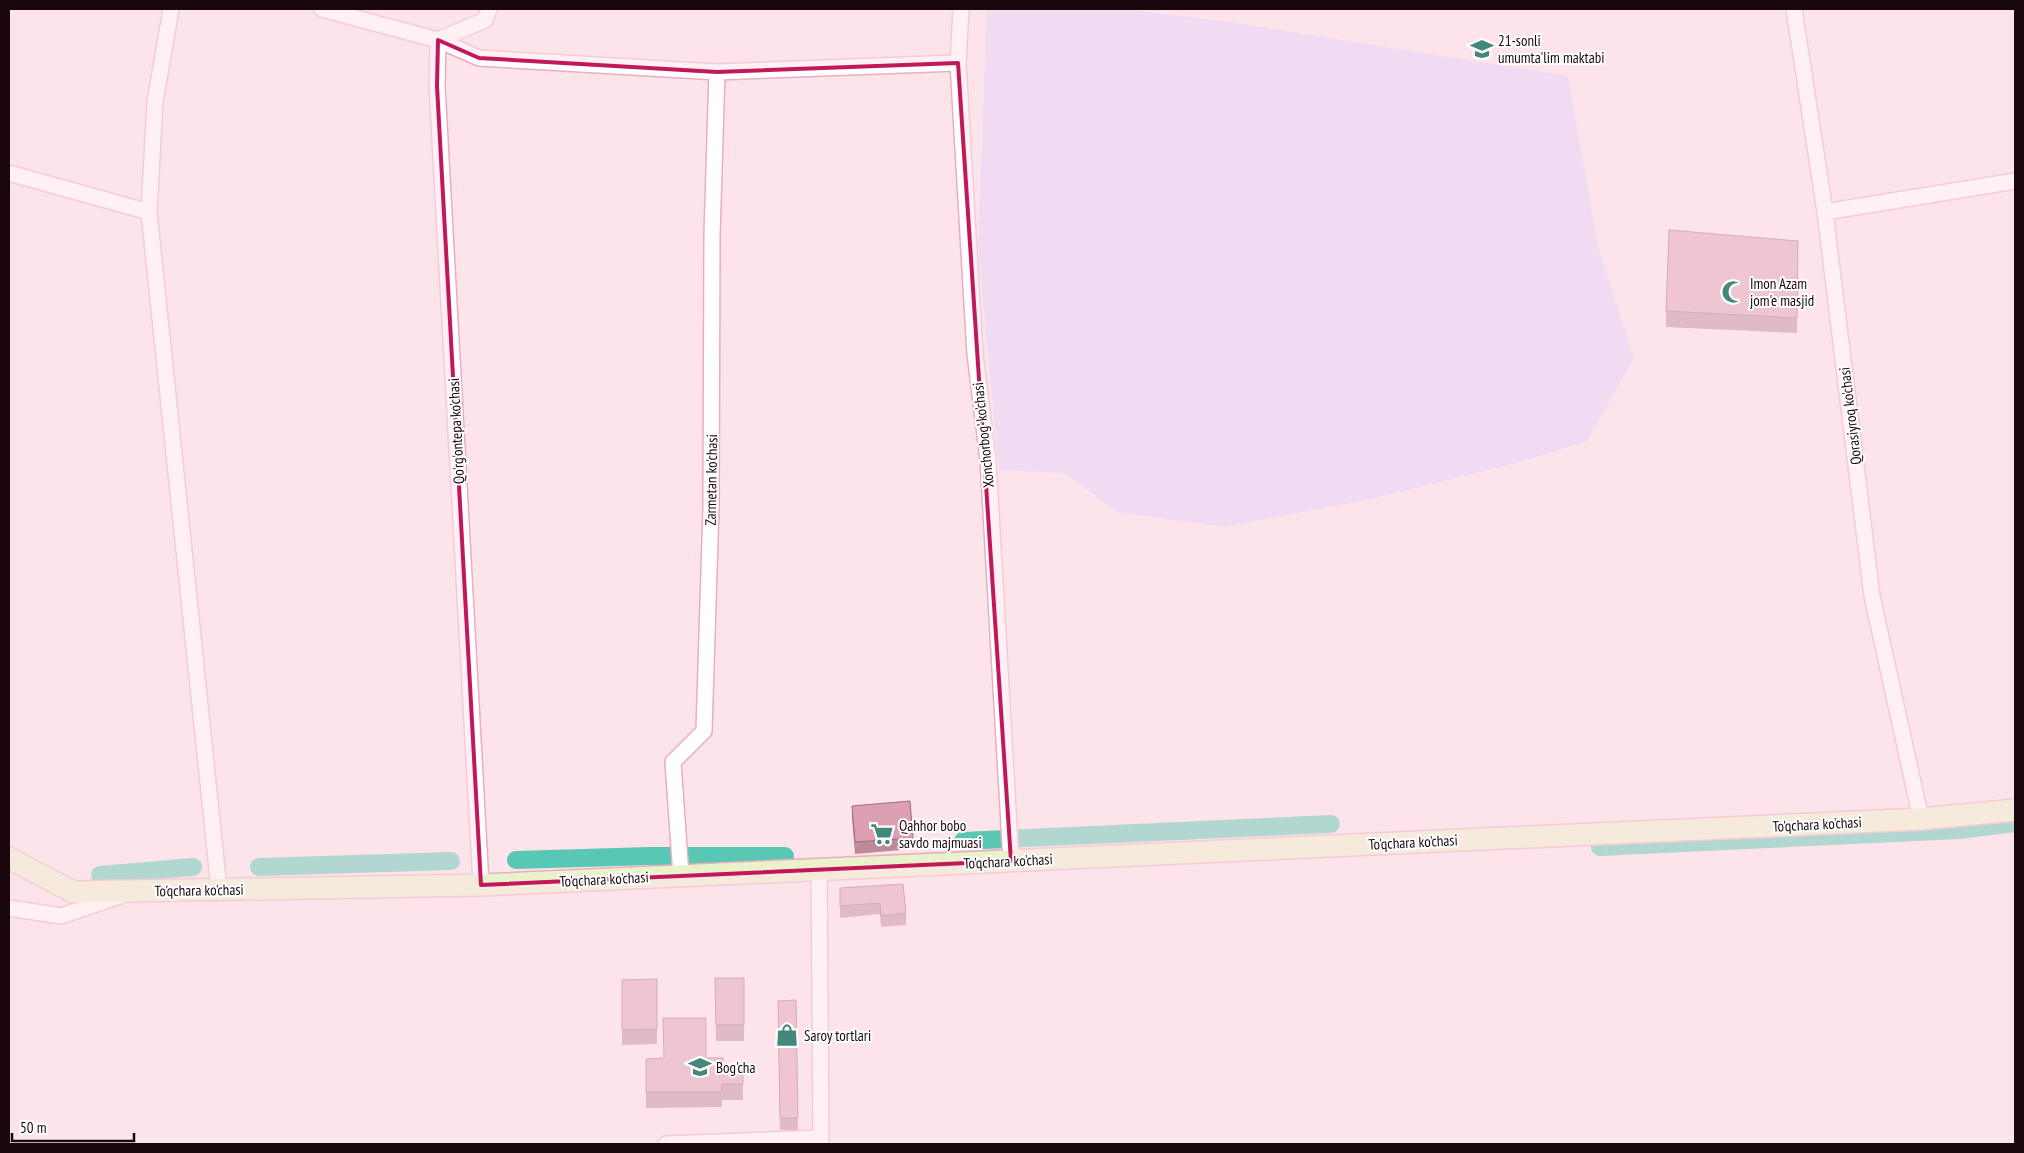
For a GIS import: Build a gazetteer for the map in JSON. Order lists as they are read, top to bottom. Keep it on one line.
{"streets":{"street":["Qorasiyroq ko'chasi","Qo'rg'ontepa ko'chasi","Xonchorbog' ko'chasi","Zarmetan ko'chasi","To'qchara ko'chasi"]},"crossings":[["Qorasiyroq ko'chasi","To'qchara ko'chasi"],["Qo'rg'ontepa ko'chasi","To'qchara ko'chasi"],["Xonchorbog' ko'chasi","To'qchara ko'chasi"],["Zarmetan ko'chasi","To'qchara ko'chasi"]],"places":{"school or university":["21-sonli umumta'lim maktabi","Bog'cha"],"mosque":["Imon Azam jom'e masjid"],"supermarket":["Qahhor bobo savdo majmuasi"],"shop":["Saroy tortlari"]},"scale_bar":"50 m"}
